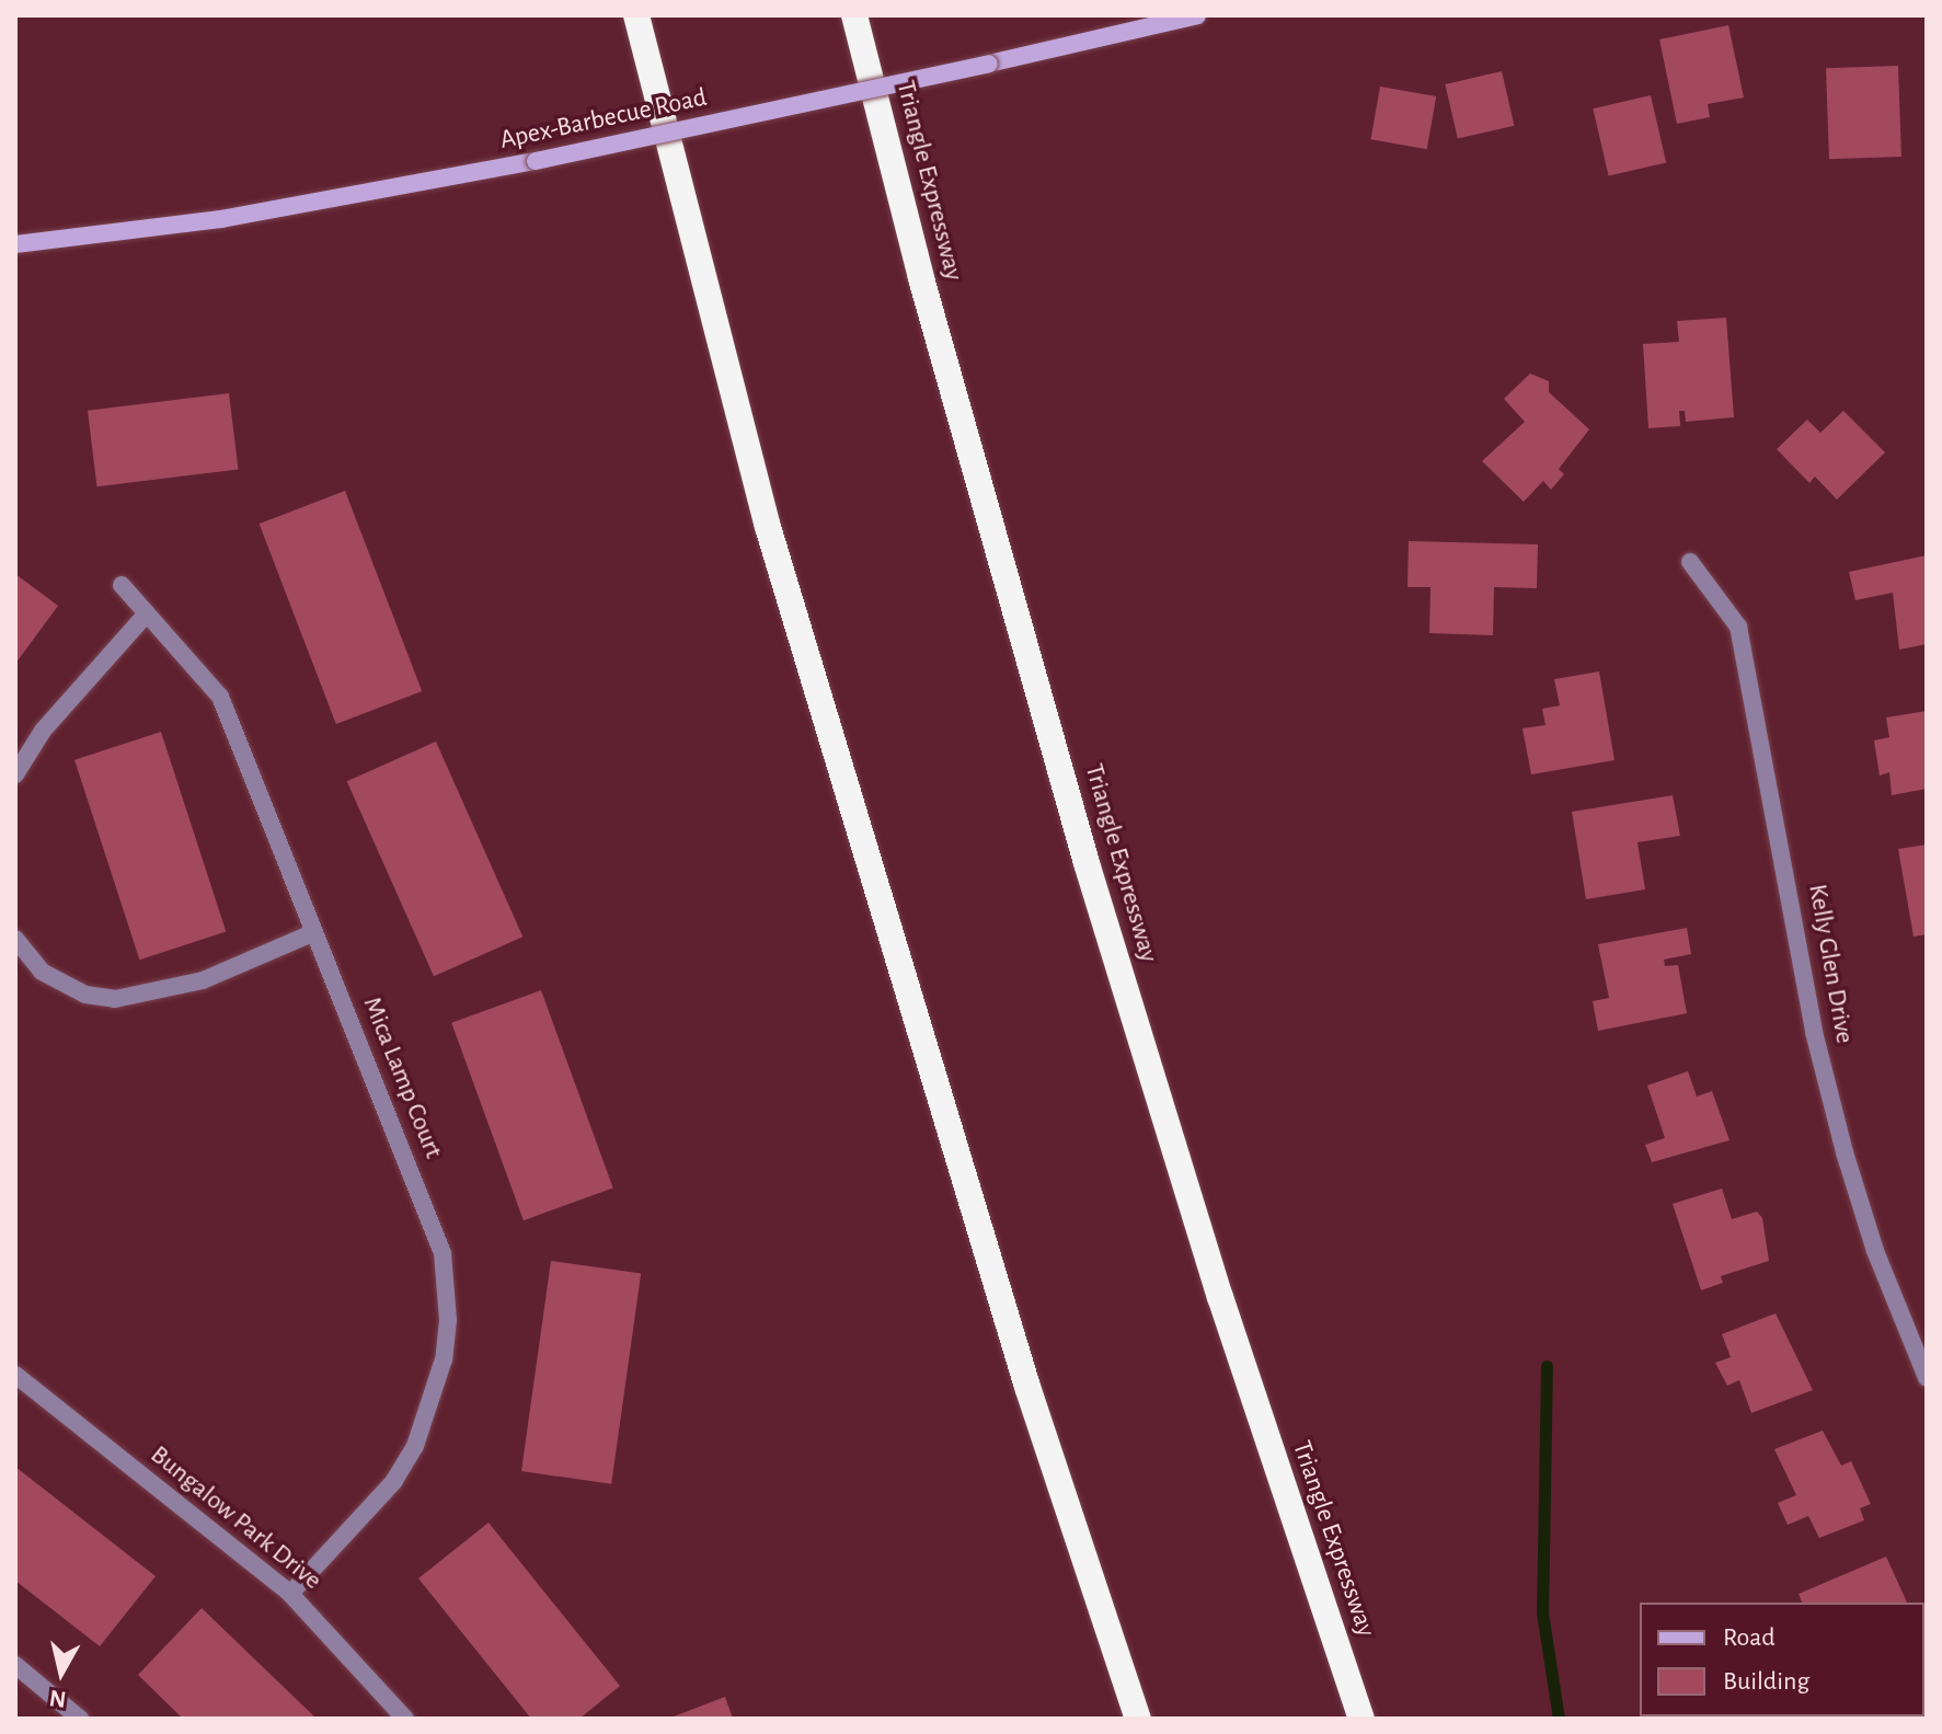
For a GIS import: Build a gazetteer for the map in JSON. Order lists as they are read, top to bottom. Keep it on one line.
{"streets":{"highway":["Triangle Expressway"],"street":["Apex-Barbecue Road","Kelly Glen Drive","Mica Lamp Court","Bungalow Park Drive"]},"crossings":[["Mica Lamp Court","Bungalow Park Drive"]],"legend":["Road","Building"],"north":"bottom"}
